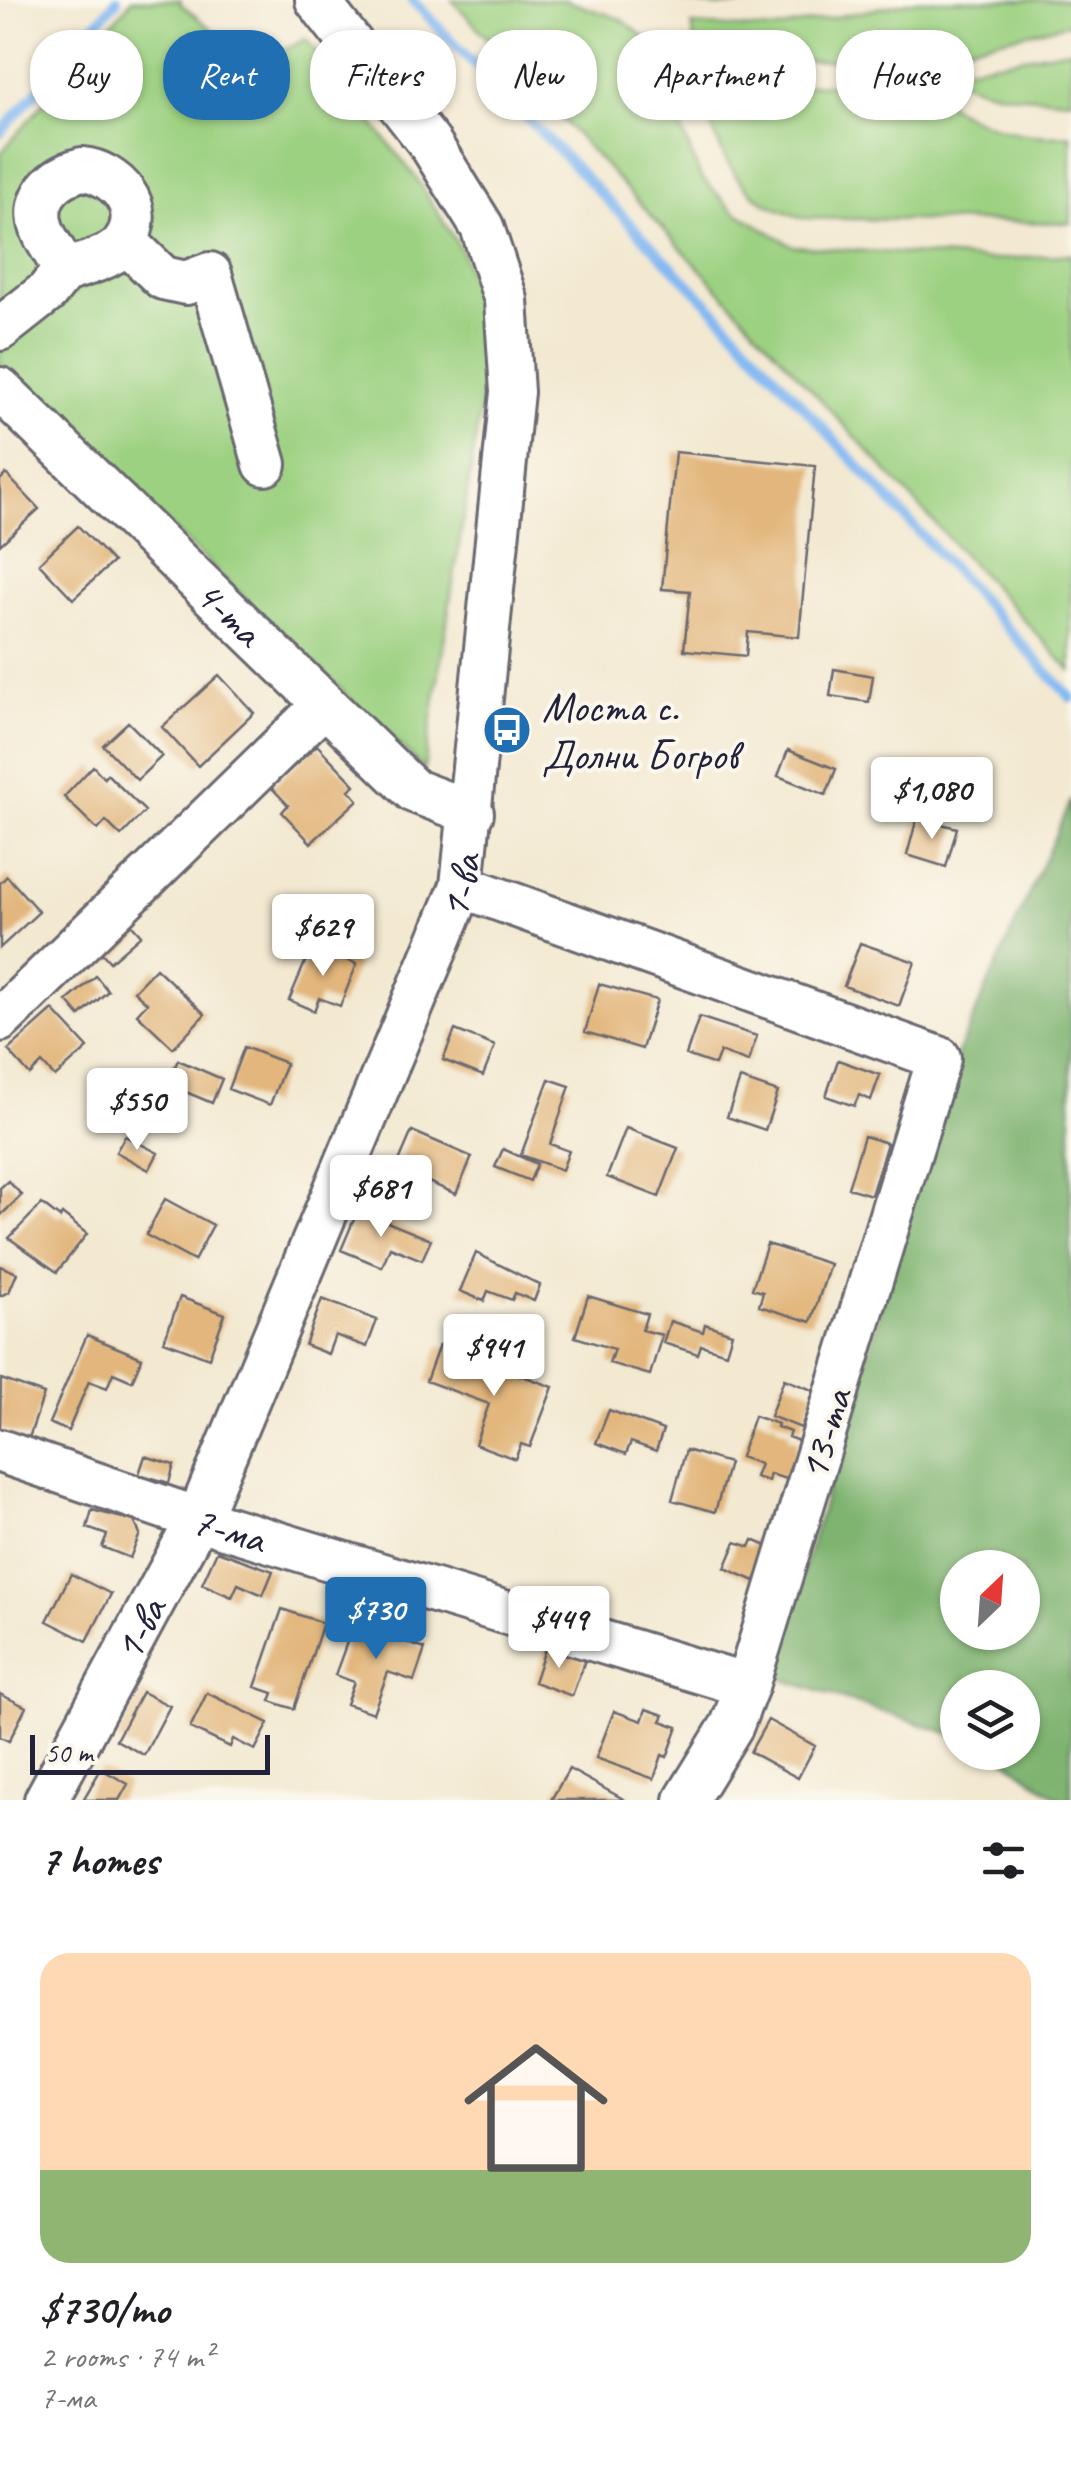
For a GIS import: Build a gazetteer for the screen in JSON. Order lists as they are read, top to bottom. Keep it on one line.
{"streets":{"street":["4-та","1-ва","13-та","7-ма"]},"crossings":[["4-та","1-ва"],["1-ва","13-та"],["1-ва","7-ма"],["13-та","7-ма"]],"places":{"bus stop":["Моста с. Долни Богров"]},"scale_bar":"50 m","north":"top right","page":{"chip":["Buy","Rent","Filters","New","Apartment","House"],"price":["$1,080","$629","$550","$681","$941","$730","$449"],"scale":"50 m","heading":"7 homes","list":[{"name":"$730/mo","note":"2 rooms · 74 m² · 7-ма"}]}}
